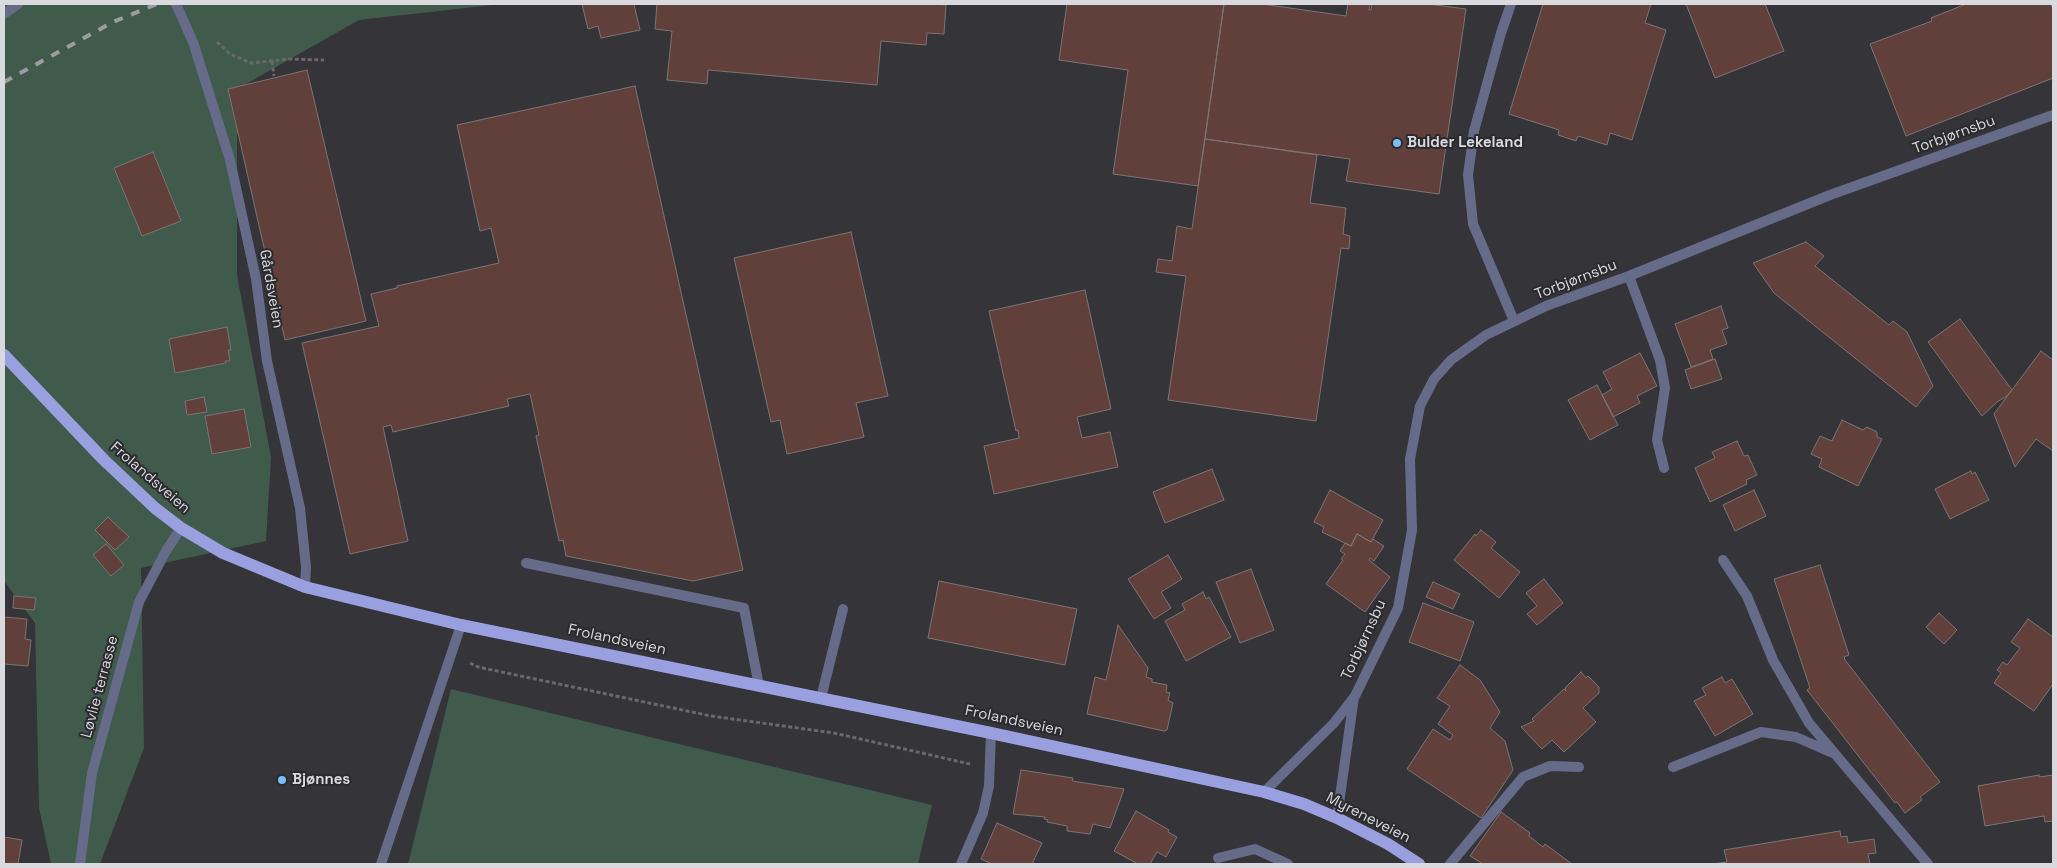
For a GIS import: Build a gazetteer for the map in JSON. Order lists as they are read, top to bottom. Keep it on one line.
{"streets":{"main road":["Frolandsveien","Myreneveien"],"street":["Torbjørnsbu","Gårdsveien","Løvlie terrasse"]},"crossings":[["Torbjørnsbu","Frolandsveien"],["Torbjørnsbu","Myreneveien"],["Gårdsveien","Frolandsveien"],["Frolandsveien","Løvlie terrasse"],["Frolandsveien","Myreneveien"]],"places":["Bulder Lekeland","Bjønnes"]}
